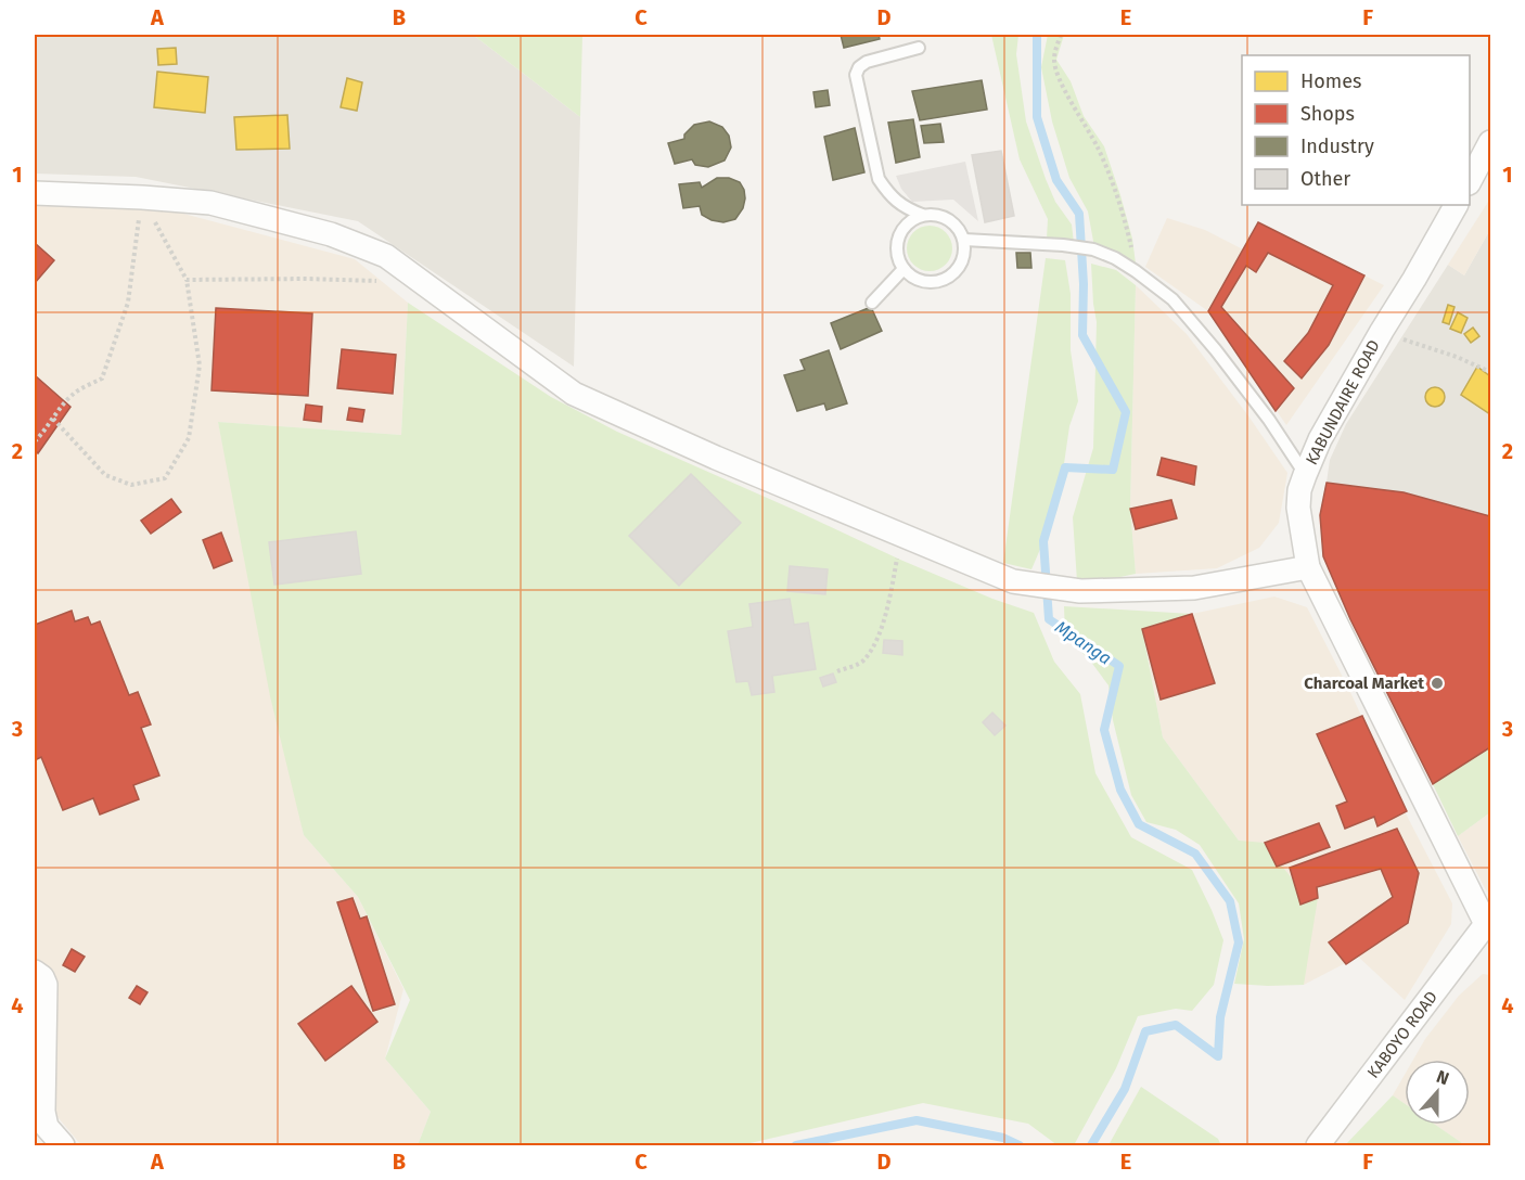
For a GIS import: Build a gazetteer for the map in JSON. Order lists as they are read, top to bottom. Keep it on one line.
{"streets":{"street":["KABUNDAIRE ROAD","KABOYO ROAD"]},"crossings":[["KABUNDAIRE ROAD","KABOYO ROAD"]],"water":["Mpanga"],"places":["Charcoal Market"],"legend":["Homes","Shops","Industry","Other"],"north":"top","grid":{"columns":["A","B","C","D","E","F"],"rows":["1","2","3","4"]}}
